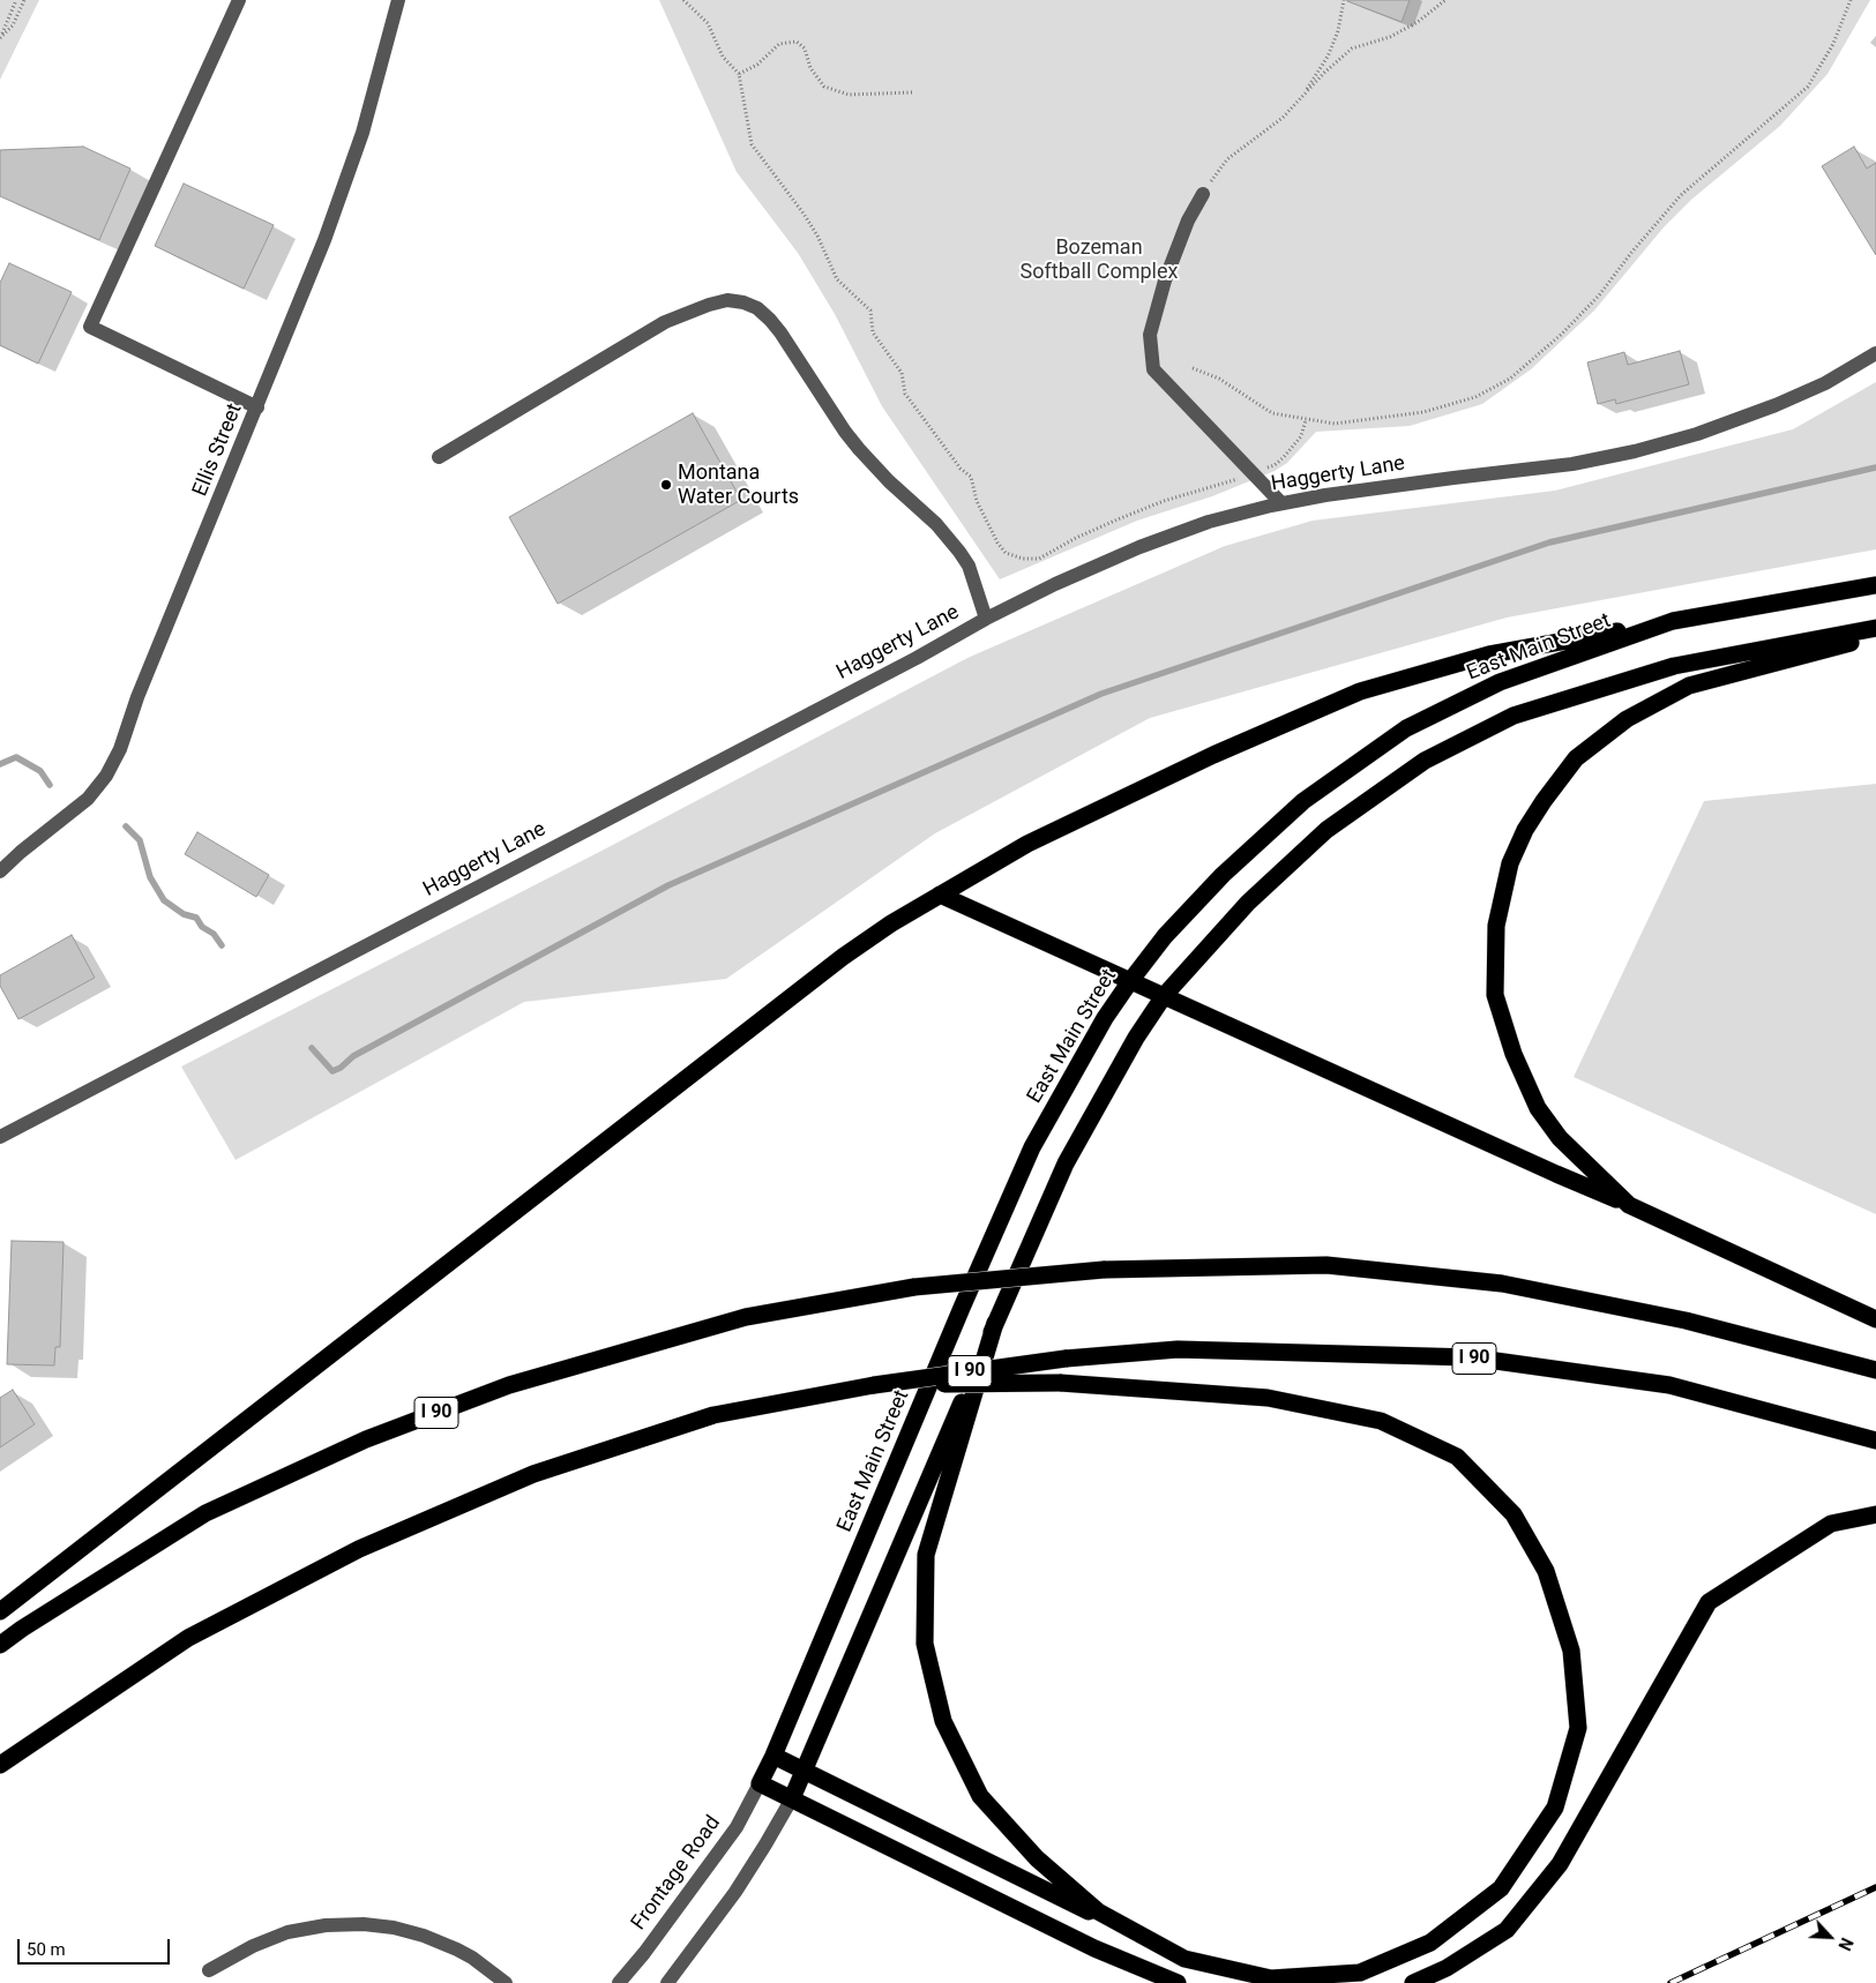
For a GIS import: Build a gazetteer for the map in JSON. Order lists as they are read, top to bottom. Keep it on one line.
{"streets":{"highway":["East Main Street","I 90"],"street":["Ellis Street","Haggerty Lane","Frontage Road"]},"crossings":[["East Main Street","Frontage Road"]],"parks":["Bozeman Softball Complex"],"places":["Montana Water Courts"],"scale_bar":"50 m","north":"bottom right"}
